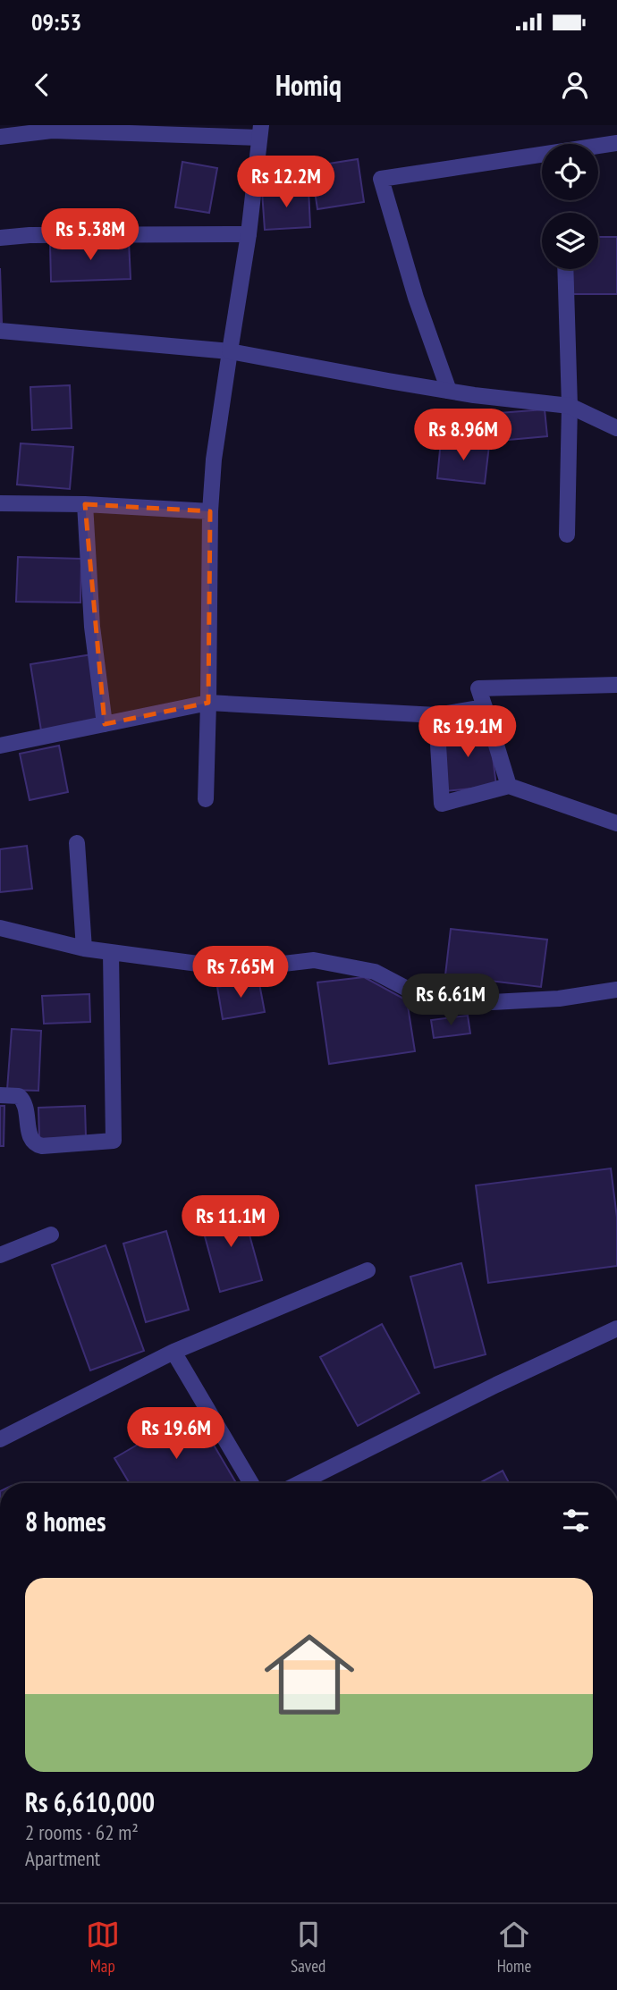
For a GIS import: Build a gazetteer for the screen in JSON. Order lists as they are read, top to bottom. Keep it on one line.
{"page":{"status":"09:53","header":"Homiq","price":["Rs 12.2M","Rs 5.38M","Rs 8.96M","Rs 19.1M","Rs 7.65M","Rs 6.61M","Rs 11.1M","Rs 19.6M"],"heading":"8 homes","list":[{"name":"Rs 6,610,000","note":"2 rooms · 62 m² · Apartment"}],"tabs":["Map","Saved","Home"]}}
